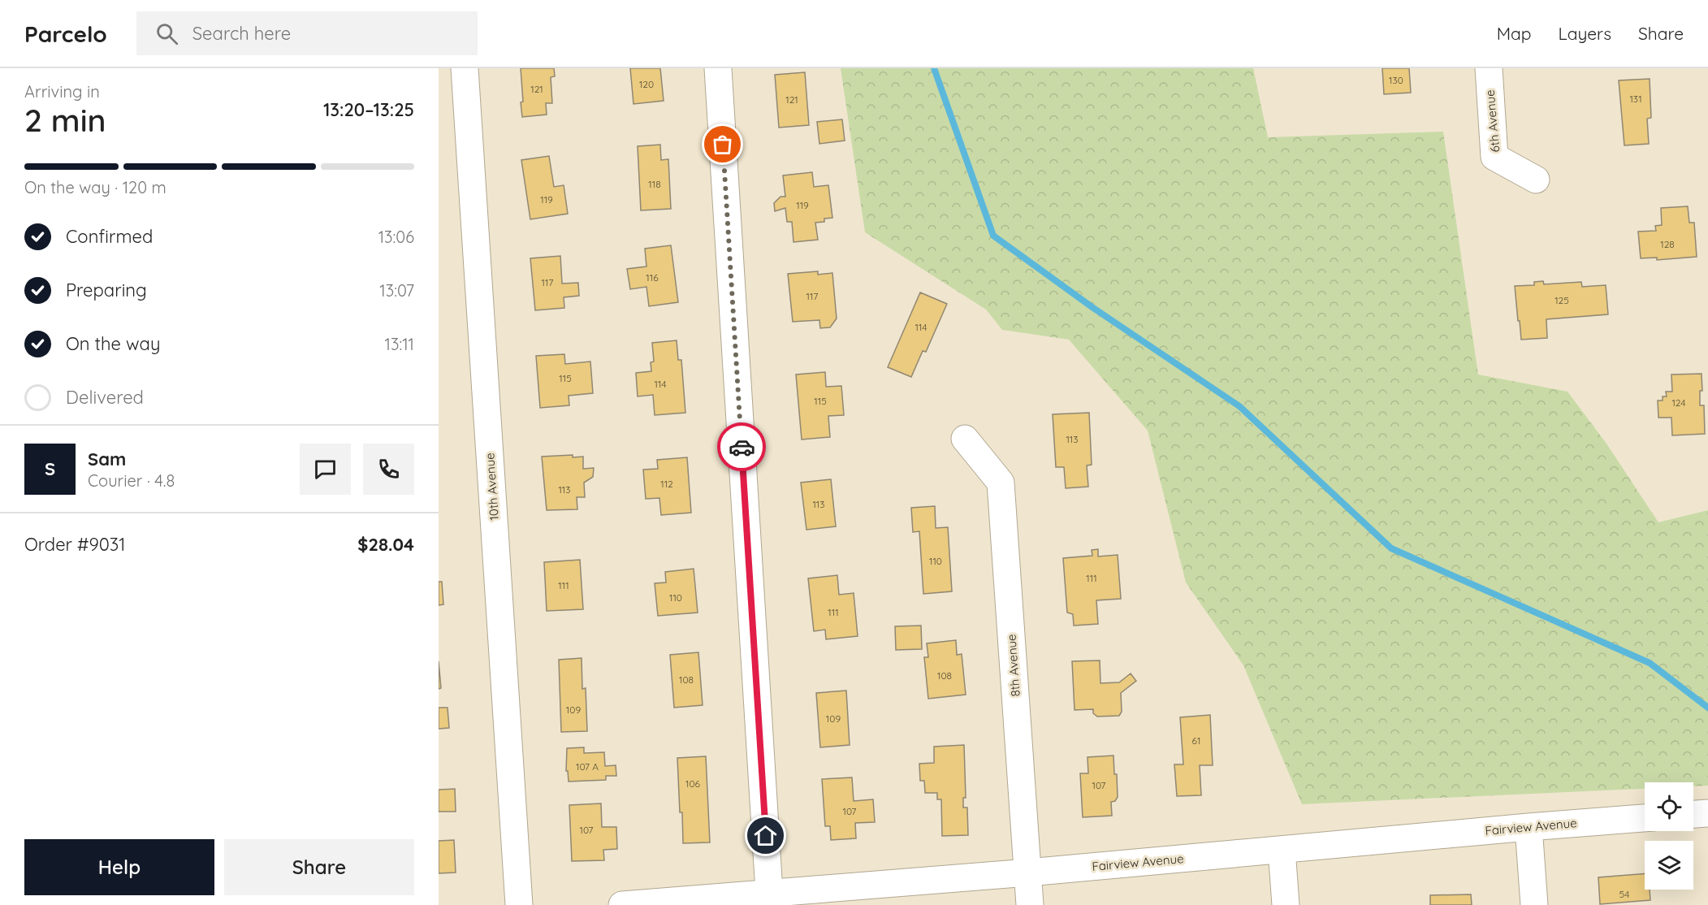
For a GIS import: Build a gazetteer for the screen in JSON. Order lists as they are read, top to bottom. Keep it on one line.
{"streets":{"street":["6th Avenue","10th Avenue","8th Avenue","Fairview Avenue"]},"crossings":[["8th Avenue","Fairview Avenue"]],"house_numbers":["130","120","121","131","121","118","119","119","128","116","117","117","125","114","115","114","115","124","113","112","113","113","110","111","111","110","111","108","108","109","109","61","107 A","106","107","107","107","54"],"page":{"header":"Parcelo","search":"Search here","nav":["Map","Layers","Share"],"heading":["2 min","Arriving in","13:20–13:25"],"panel":["Sam","Courier · 4.8","Order #9031","$28.04"],"bar":"On the way · 120 m","list":[["Confirmed","13:06"],["Preparing","13:07"],["On the way","13:11"],"Delivered"],"round":"S","buttons":["Help","Share"]}}
